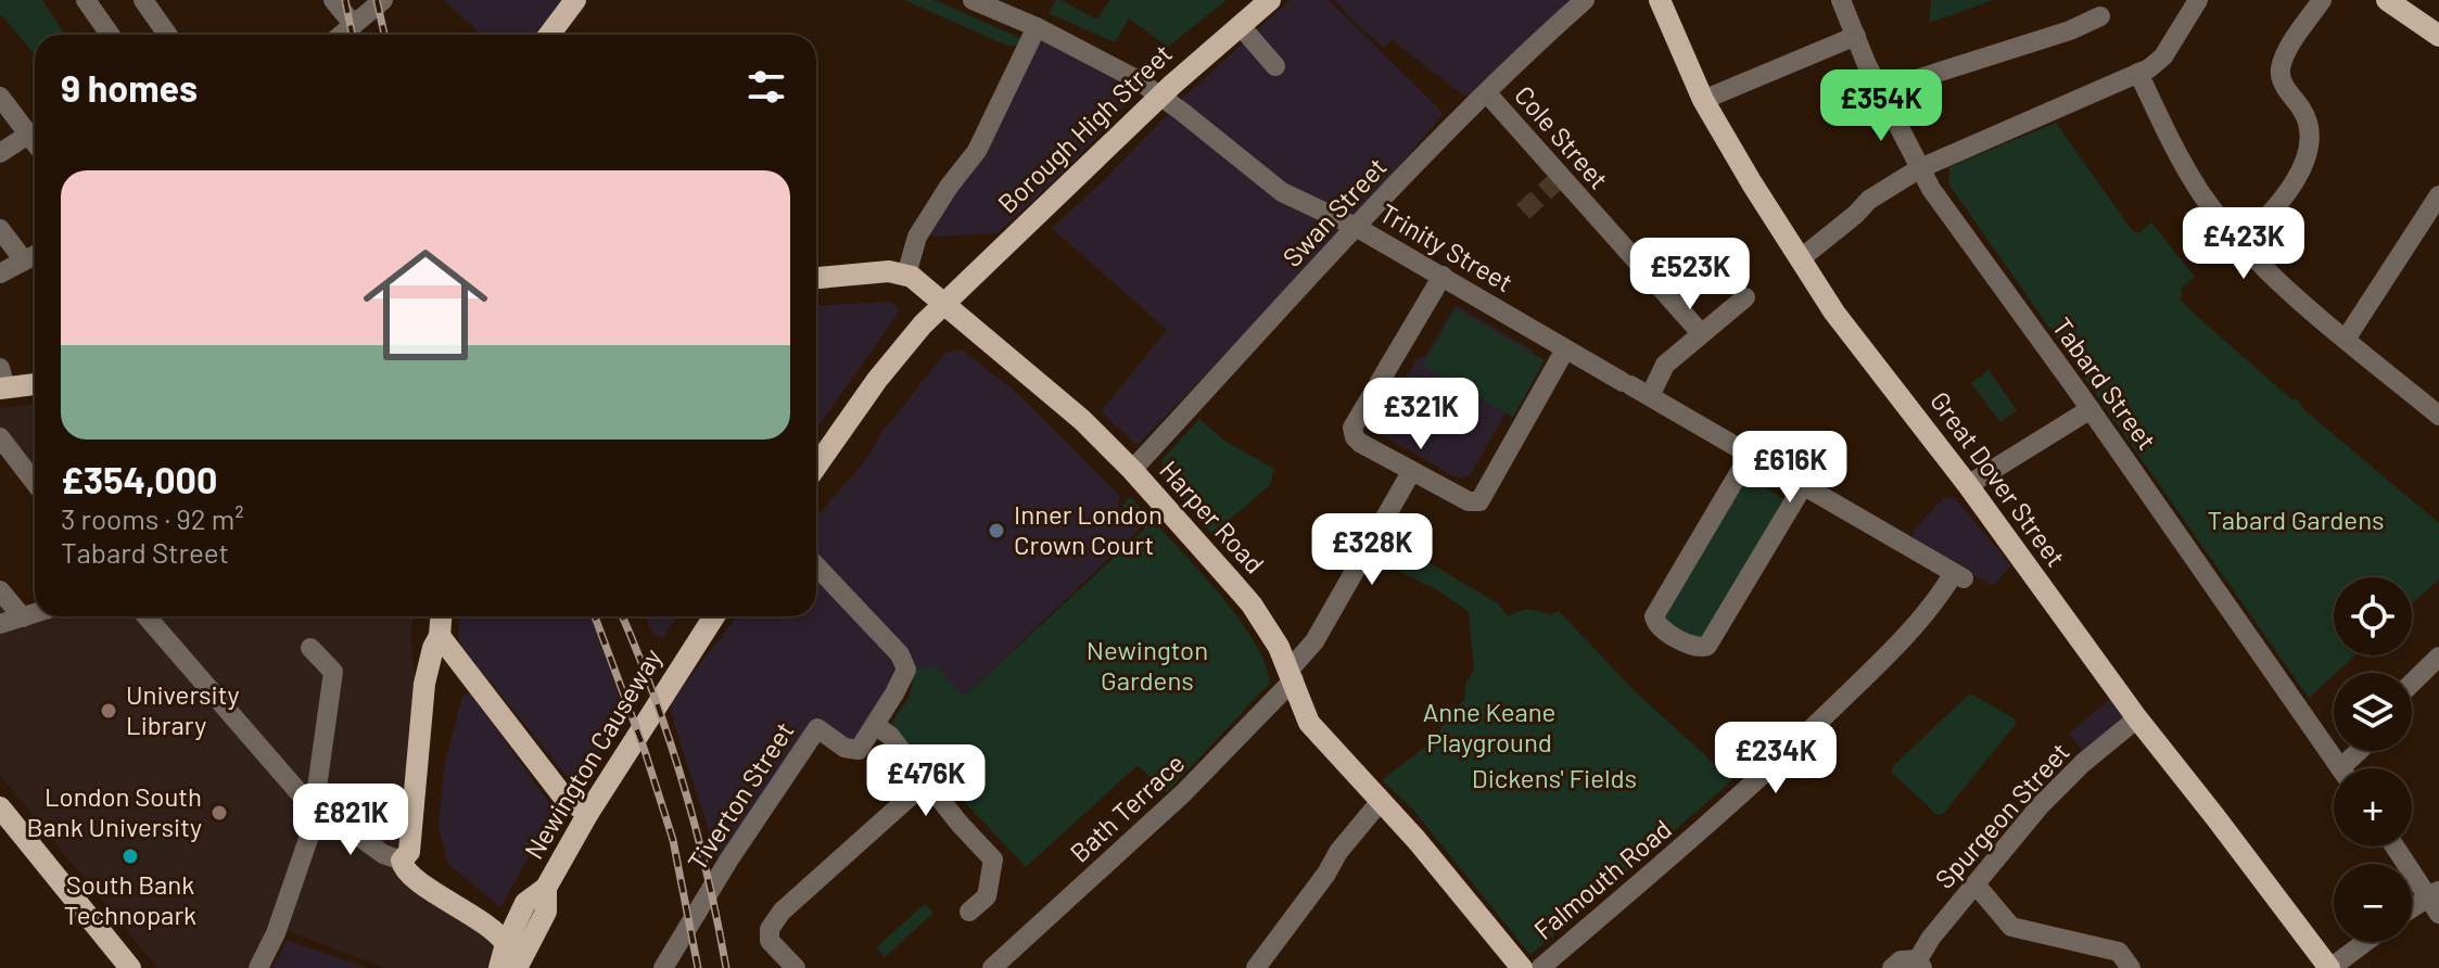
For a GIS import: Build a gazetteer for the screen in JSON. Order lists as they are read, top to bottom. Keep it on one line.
{"streets":{"main road":["Borough High Street","Great Dover Street","Harper Road","Newington Causeway"],"street":["Cole Street","Swan Street","Trinity Street","Tabard Street","Tiverton Street","Bath Terrace","Spurgeon Street","Falmouth Road"]},"crossings":[["Borough High Street","Trinity Street"],["Borough High Street","Harper Road"],["Cole Street","Swan Street"],["Swan Street","Trinity Street"],["Swan Street","Harper Road"],["Trinity Street","Falmouth Road"],["Great Dover Street","Spurgeon Street"],["Harper Road","Bath Terrace"]],"parks":["Tabard Gardens","Newington Gardens","Anne Keane Playground","Dickens' Fields"],"places":["Inner London Crown Court","University Library","London South Bank University","South Bank Technopark"],"page":{"heading":"9 homes","price":["£354K","£423K","£523K","£321K","£616K","£328K","£234K","£476K","£821K"],"list":[{"name":"£354,000","note":"3 rooms · 92 m² · Tabard Street"}],"map_buttons":["+","−"]}}
